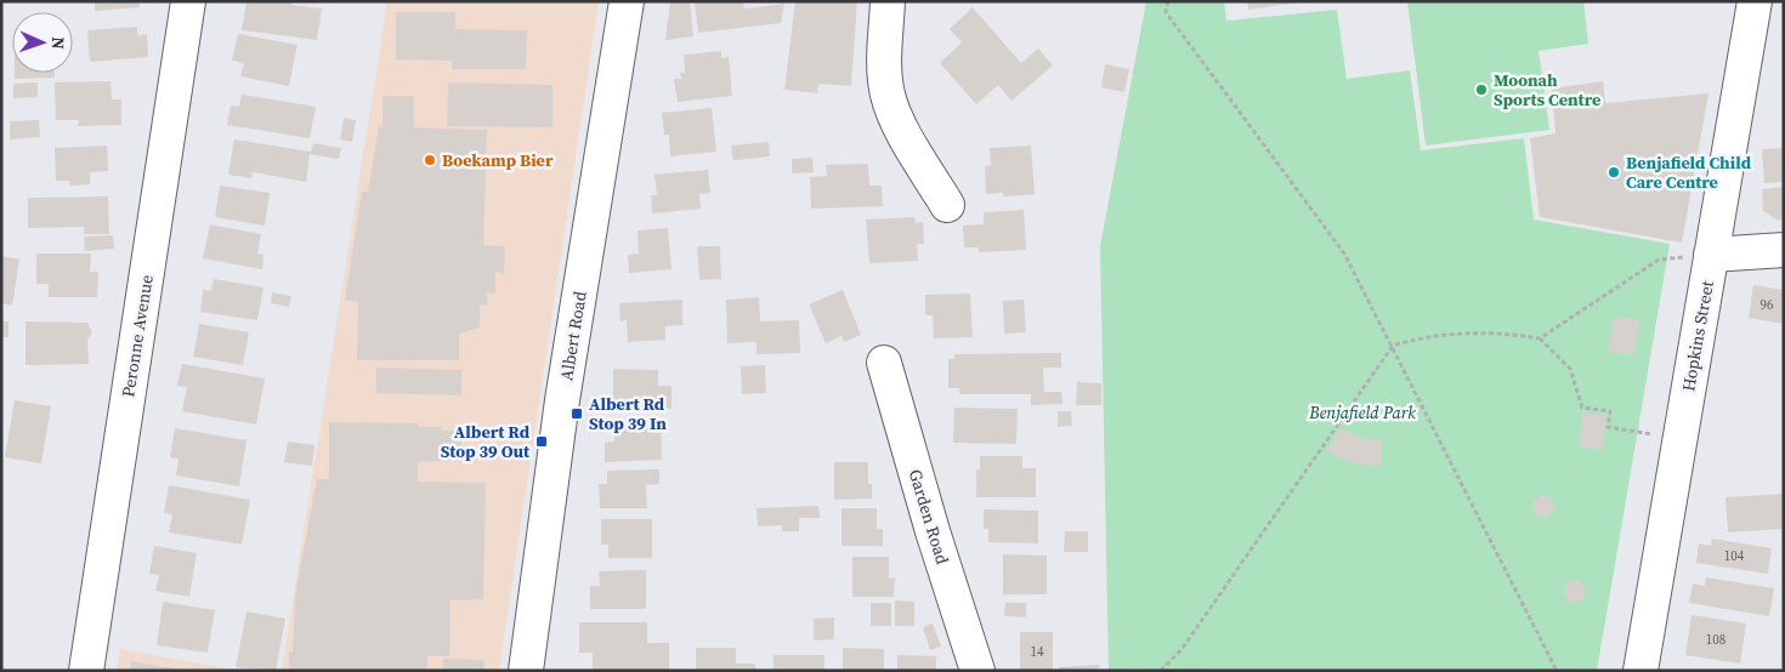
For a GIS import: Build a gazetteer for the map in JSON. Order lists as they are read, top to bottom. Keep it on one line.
{"streets":{"street":["Peronne Avenue","Albert Road","Hopkins Street","Garden Road"]},"parks":["Benjafield Park"],"places":{"other":["Moonah Sports Centre","Boekamp Bier","Benjafield Child Care Centre"],"transit":["Albert Rd Stop 39 In","Albert Rd Stop 39 Out"]},"house_numbers":["96","104","108","14"],"north":"right"}
